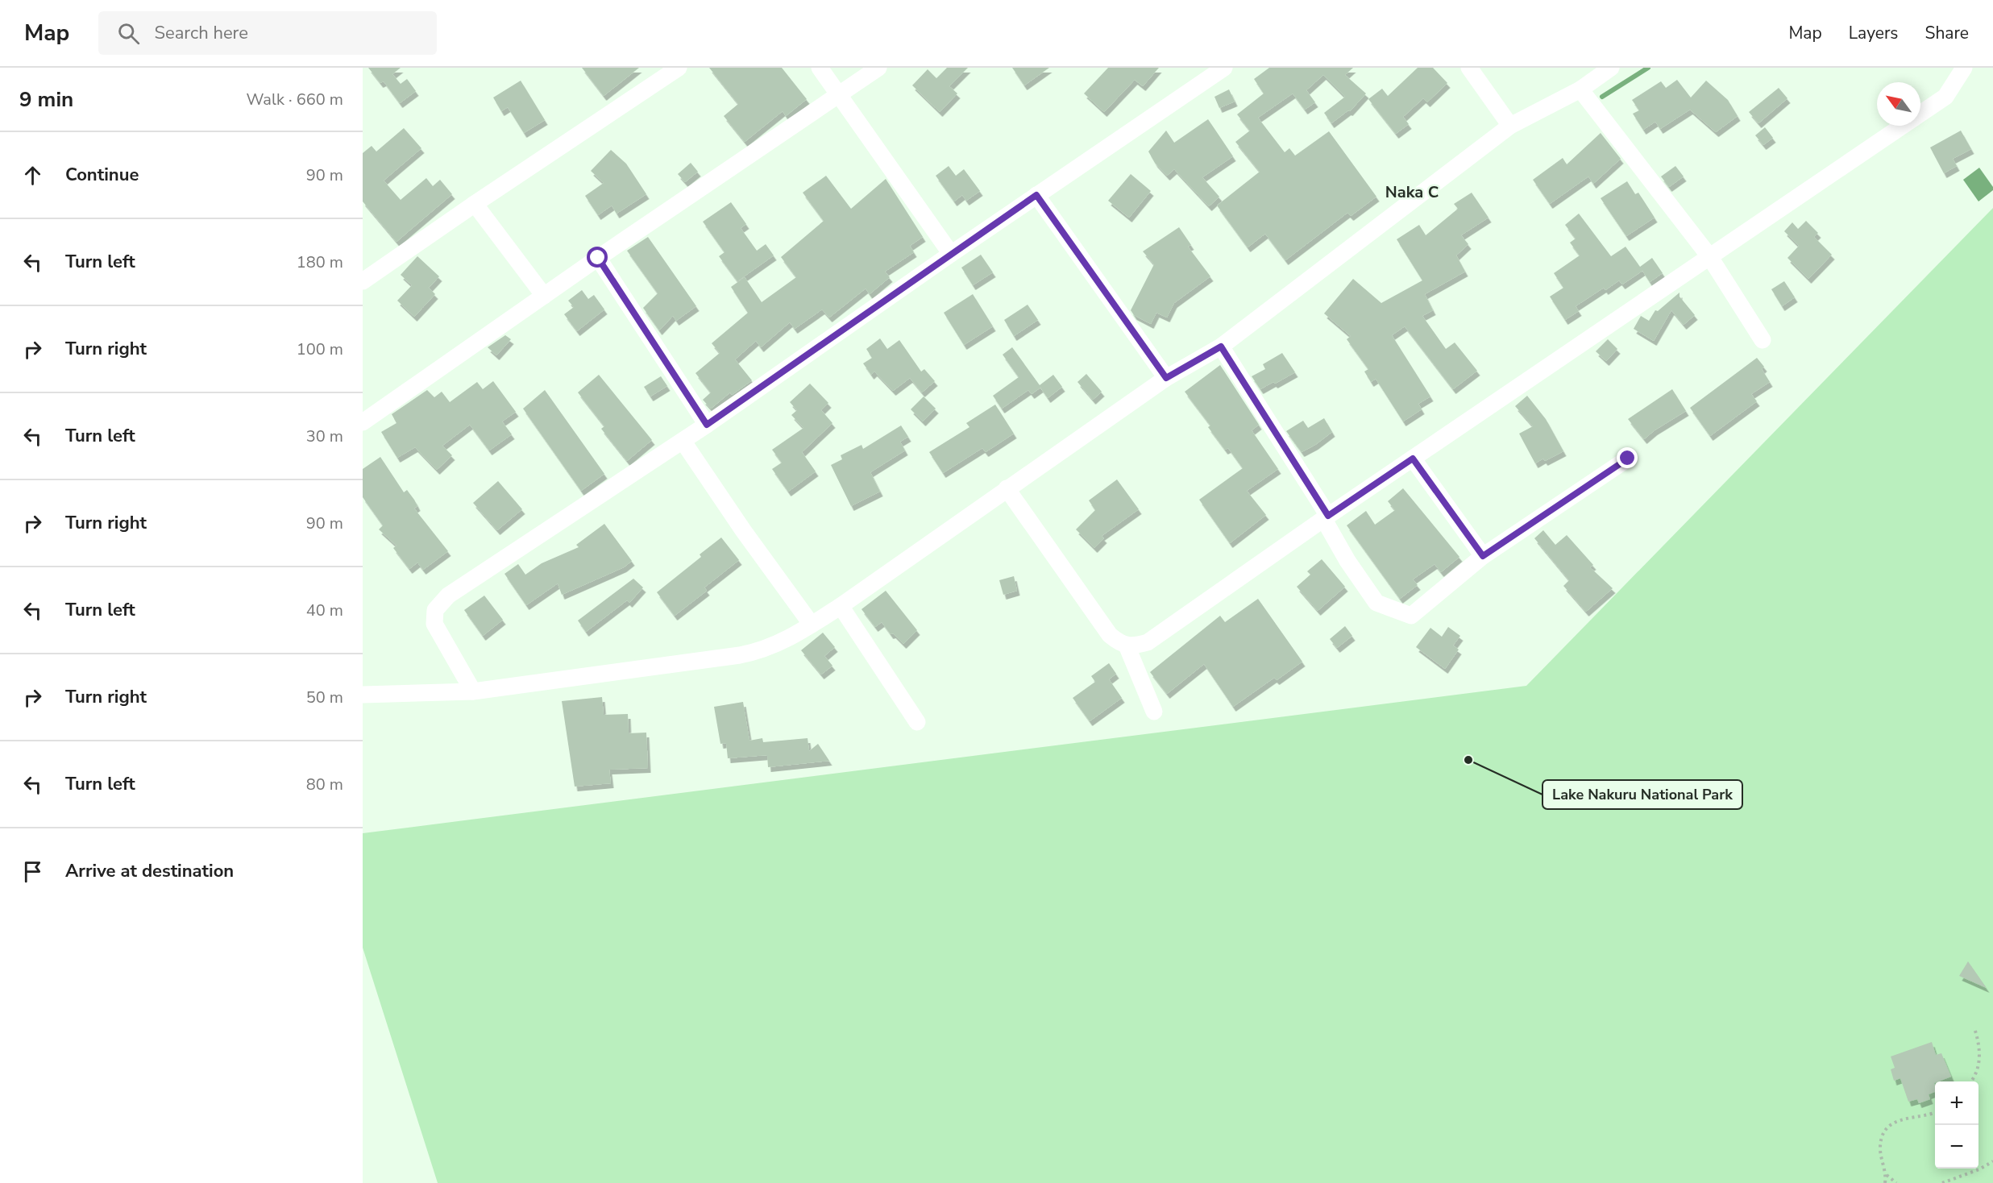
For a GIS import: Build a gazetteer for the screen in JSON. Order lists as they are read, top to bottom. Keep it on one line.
{"districts":["Naka C"],"places":["Lake Nakuru National Park"],"north":"top left","page":{"header":"Map","search":"Search here","nav":["Map","Layers","Share"],"heading":["9 min","Walk · 660 m"],"list":[["Continue","90 m"],["Turn left","180 m"],["Turn right","100 m"],["Turn left","30 m"],["Turn right","90 m"],["Turn left","40 m"],["Turn right","50 m"],["Turn left","80 m"],"Arrive at destination"],"map_buttons":["+","−"]}}
